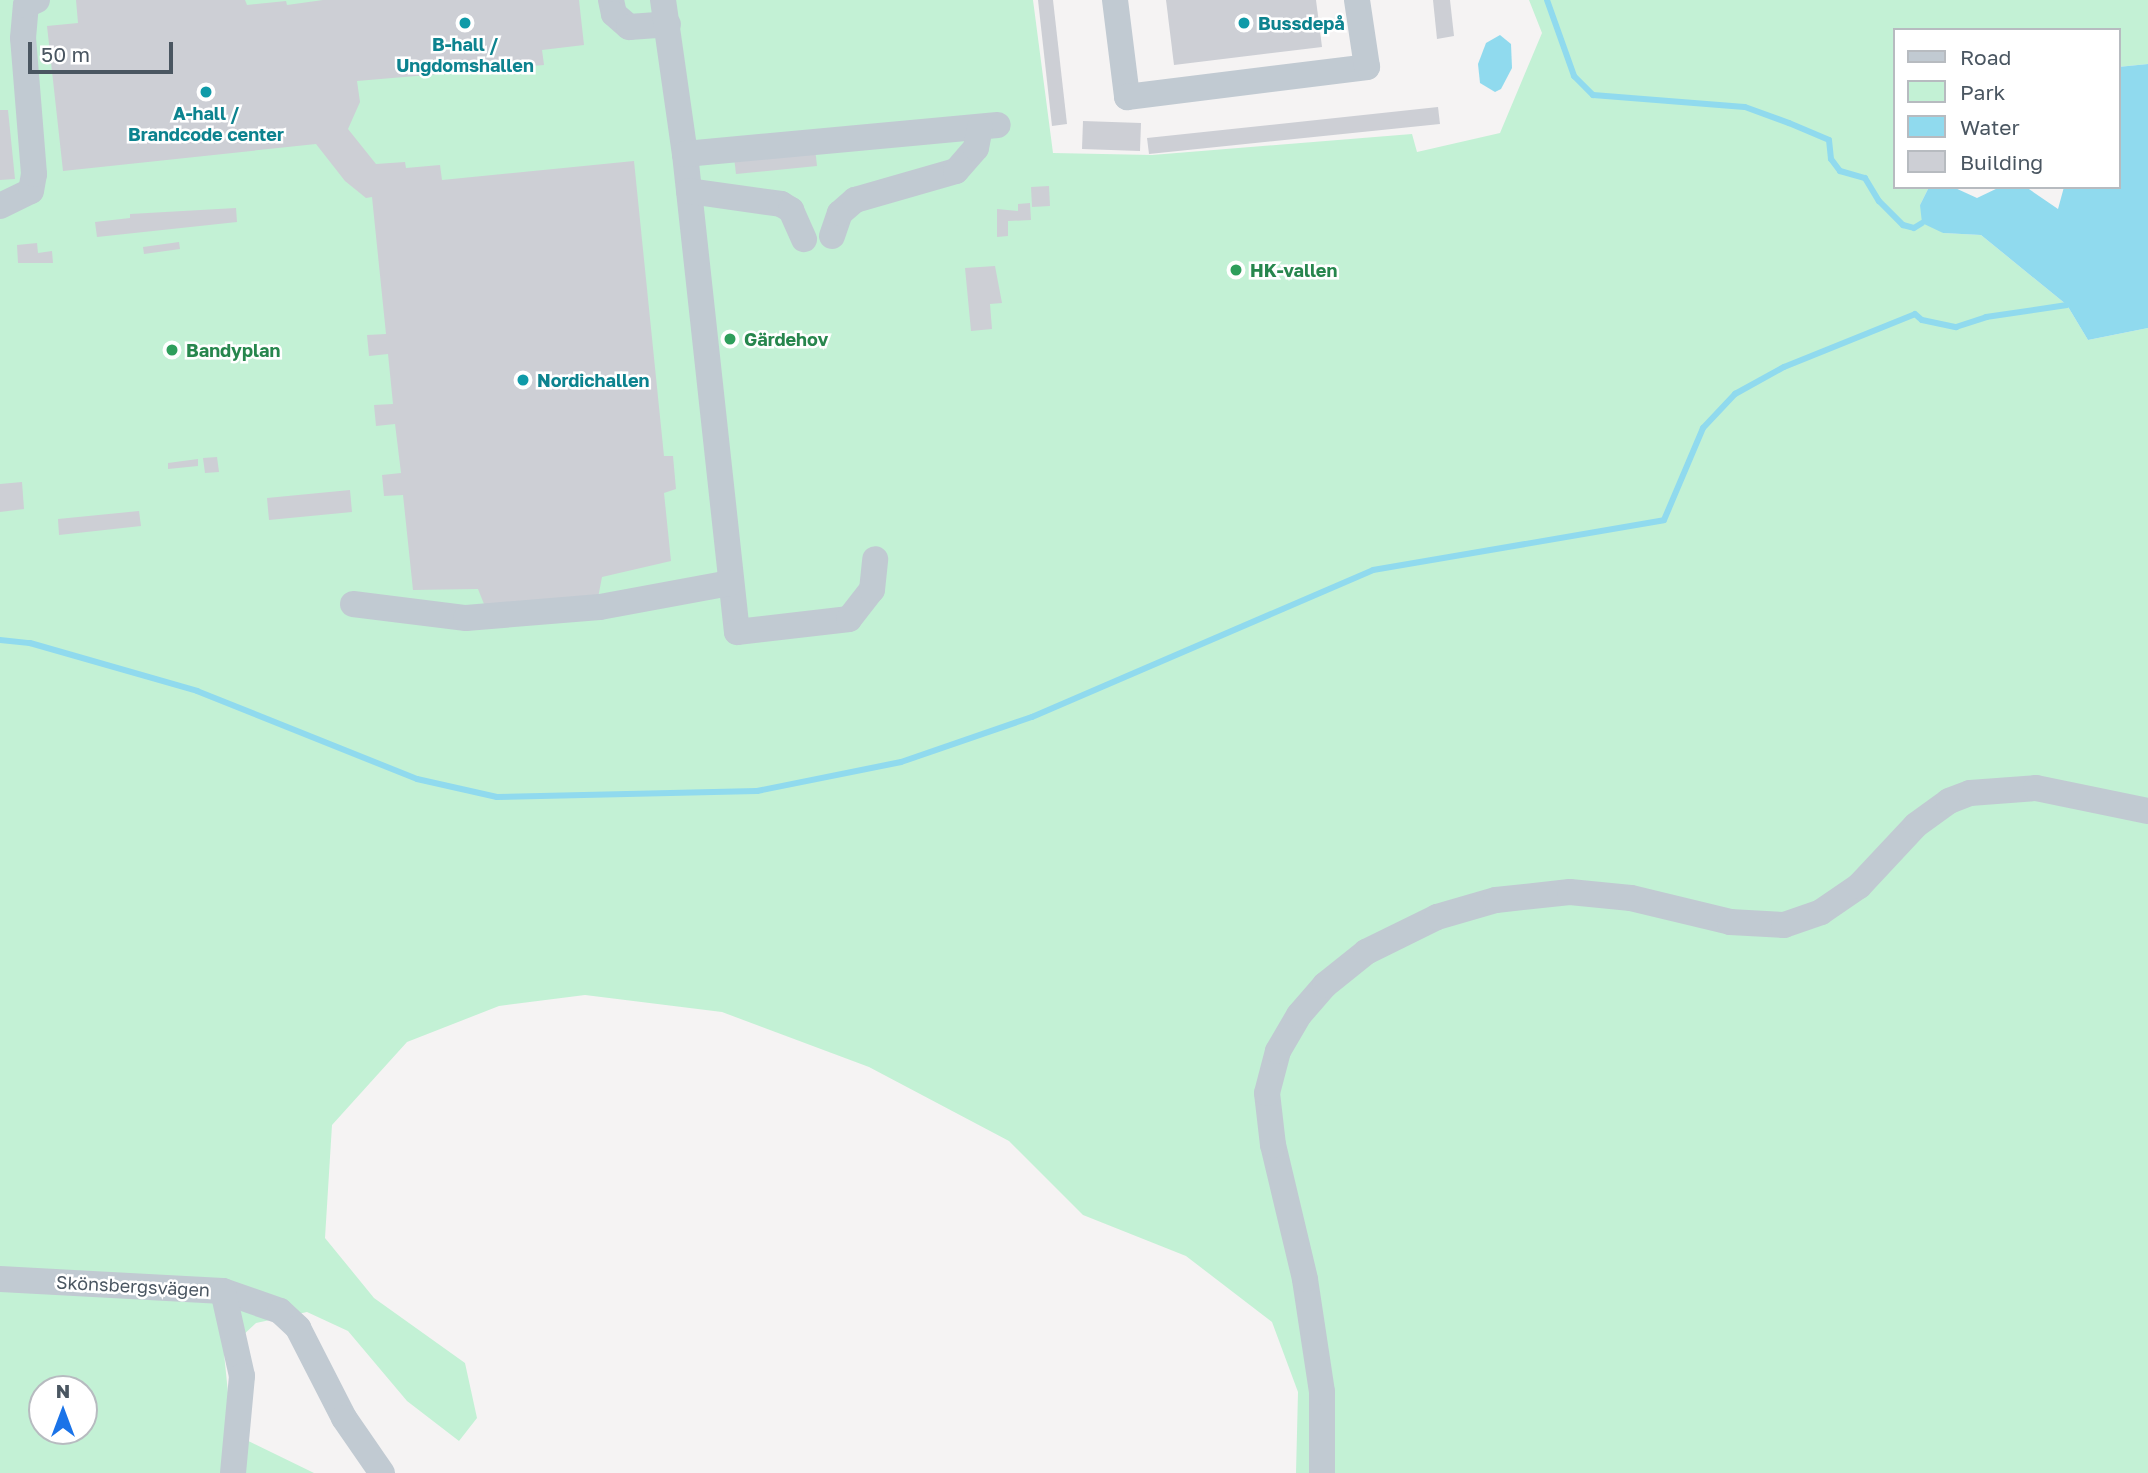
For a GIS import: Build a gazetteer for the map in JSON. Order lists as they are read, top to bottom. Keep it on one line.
{"streets":{"street":["Skönsbergsvägen"]},"places":["B-hall / Ungdomshallen","Bussdepå","A-hall / Brandcode center","HK-vallen","Gärdehov","Bandyplan","Nordichallen"],"legend":["Road","Park","Water","Building"],"scale_bar":"50 m","north":"top"}
